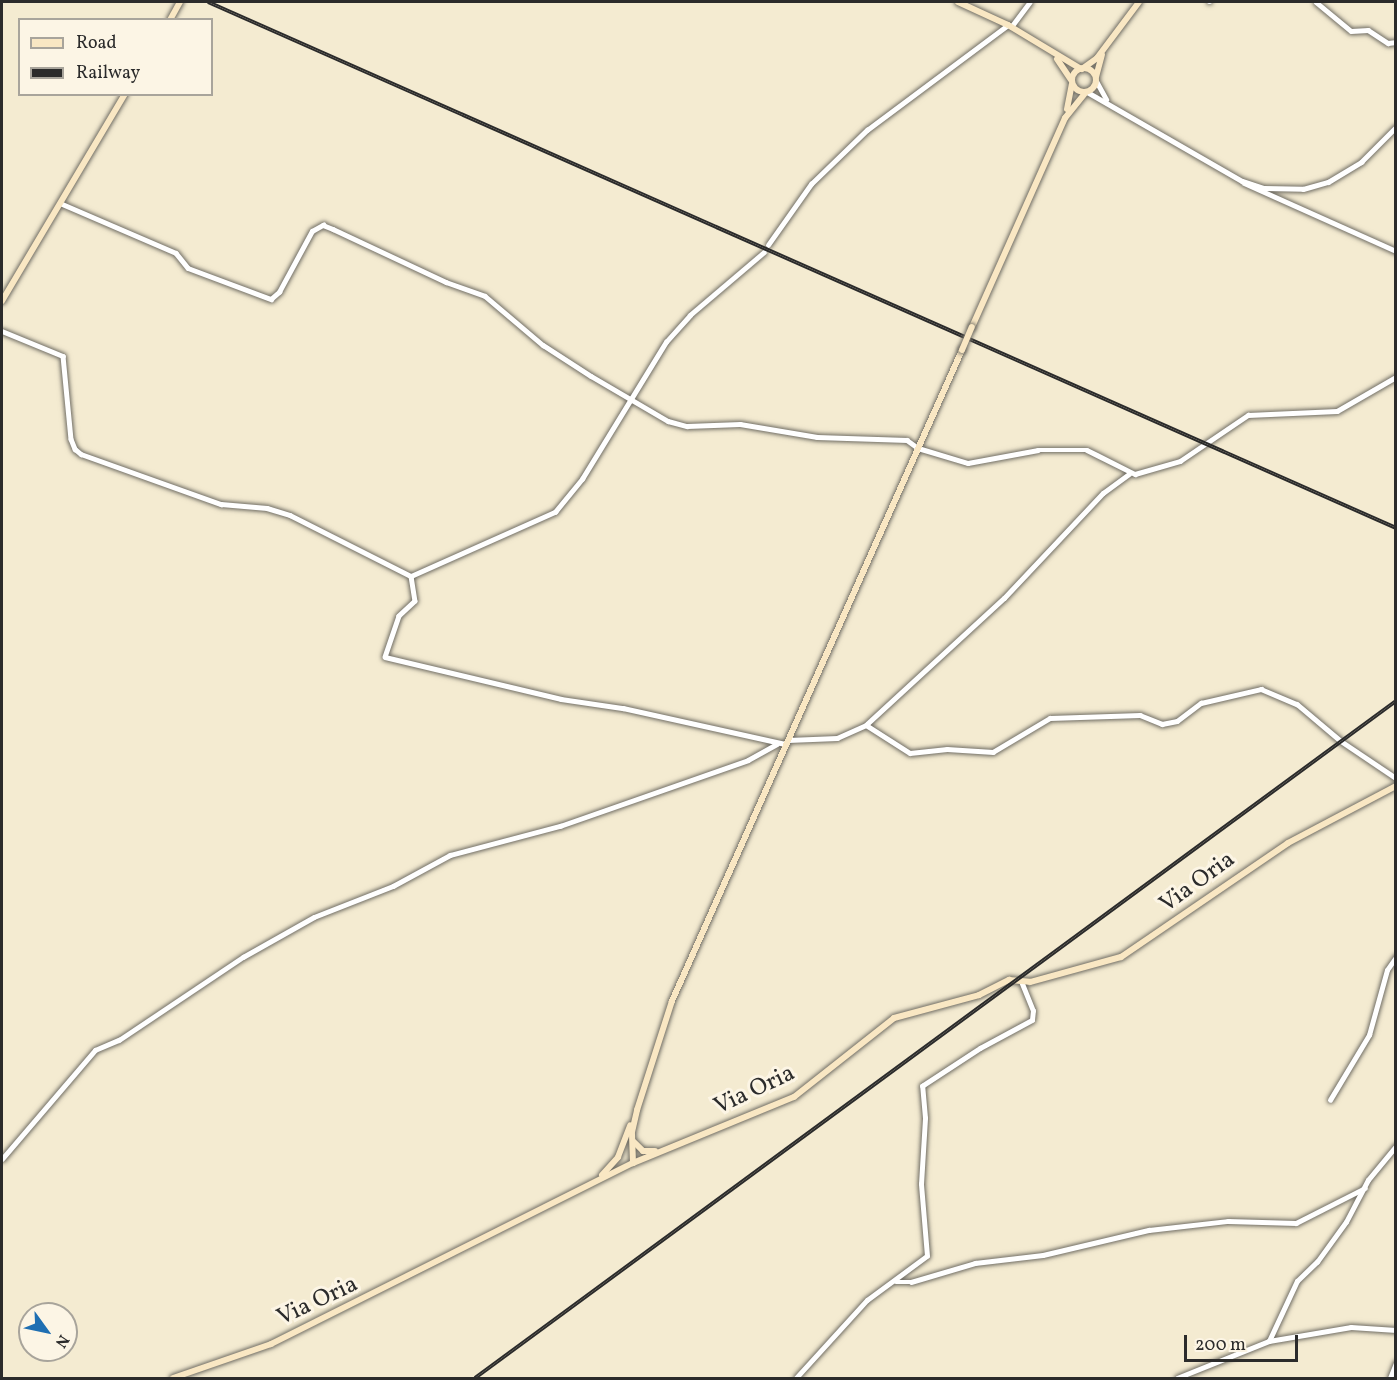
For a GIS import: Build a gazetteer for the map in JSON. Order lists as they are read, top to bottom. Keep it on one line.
{"streets":{"main road":["Via Oria"]},"legend":["Road","Railway"],"scale_bar":"200 m","north":"bottom right"}
